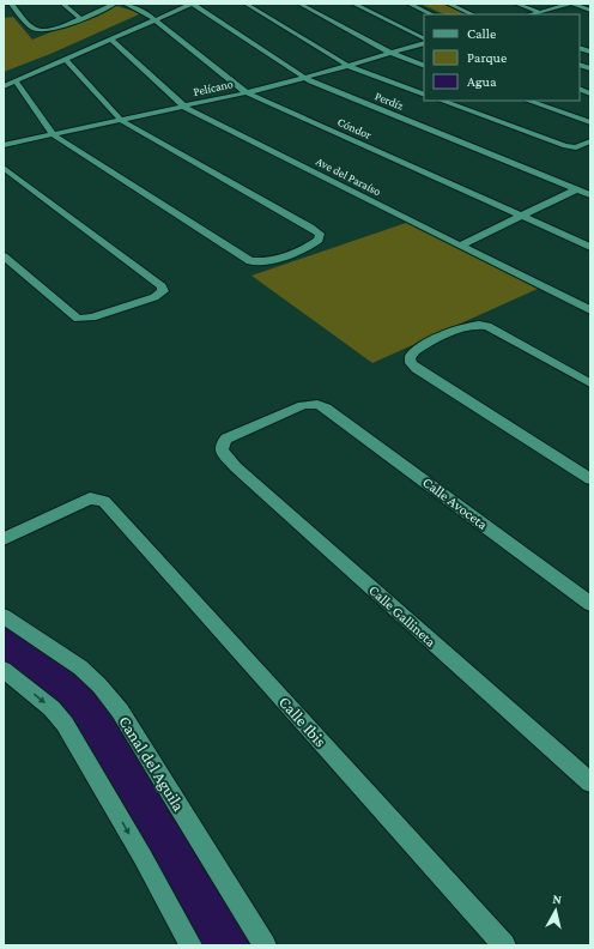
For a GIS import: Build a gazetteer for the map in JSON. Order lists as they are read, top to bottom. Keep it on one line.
{"streets":{"street":["Pelícano","Perdíz","Cóndor","Ave del Paraíso","Calle Avoceta","Calle Gallineta","Calle Ibis","Canal del Aguila"]},"crossings":[["Pelícano","Perdíz"],["Pelícano","Cóndor"],["Pelícano","Ave del Paraíso"],["Calle Avoceta","Calle Gallineta"]],"legend":["Calle","Parque","Agua"],"north":"top"}
